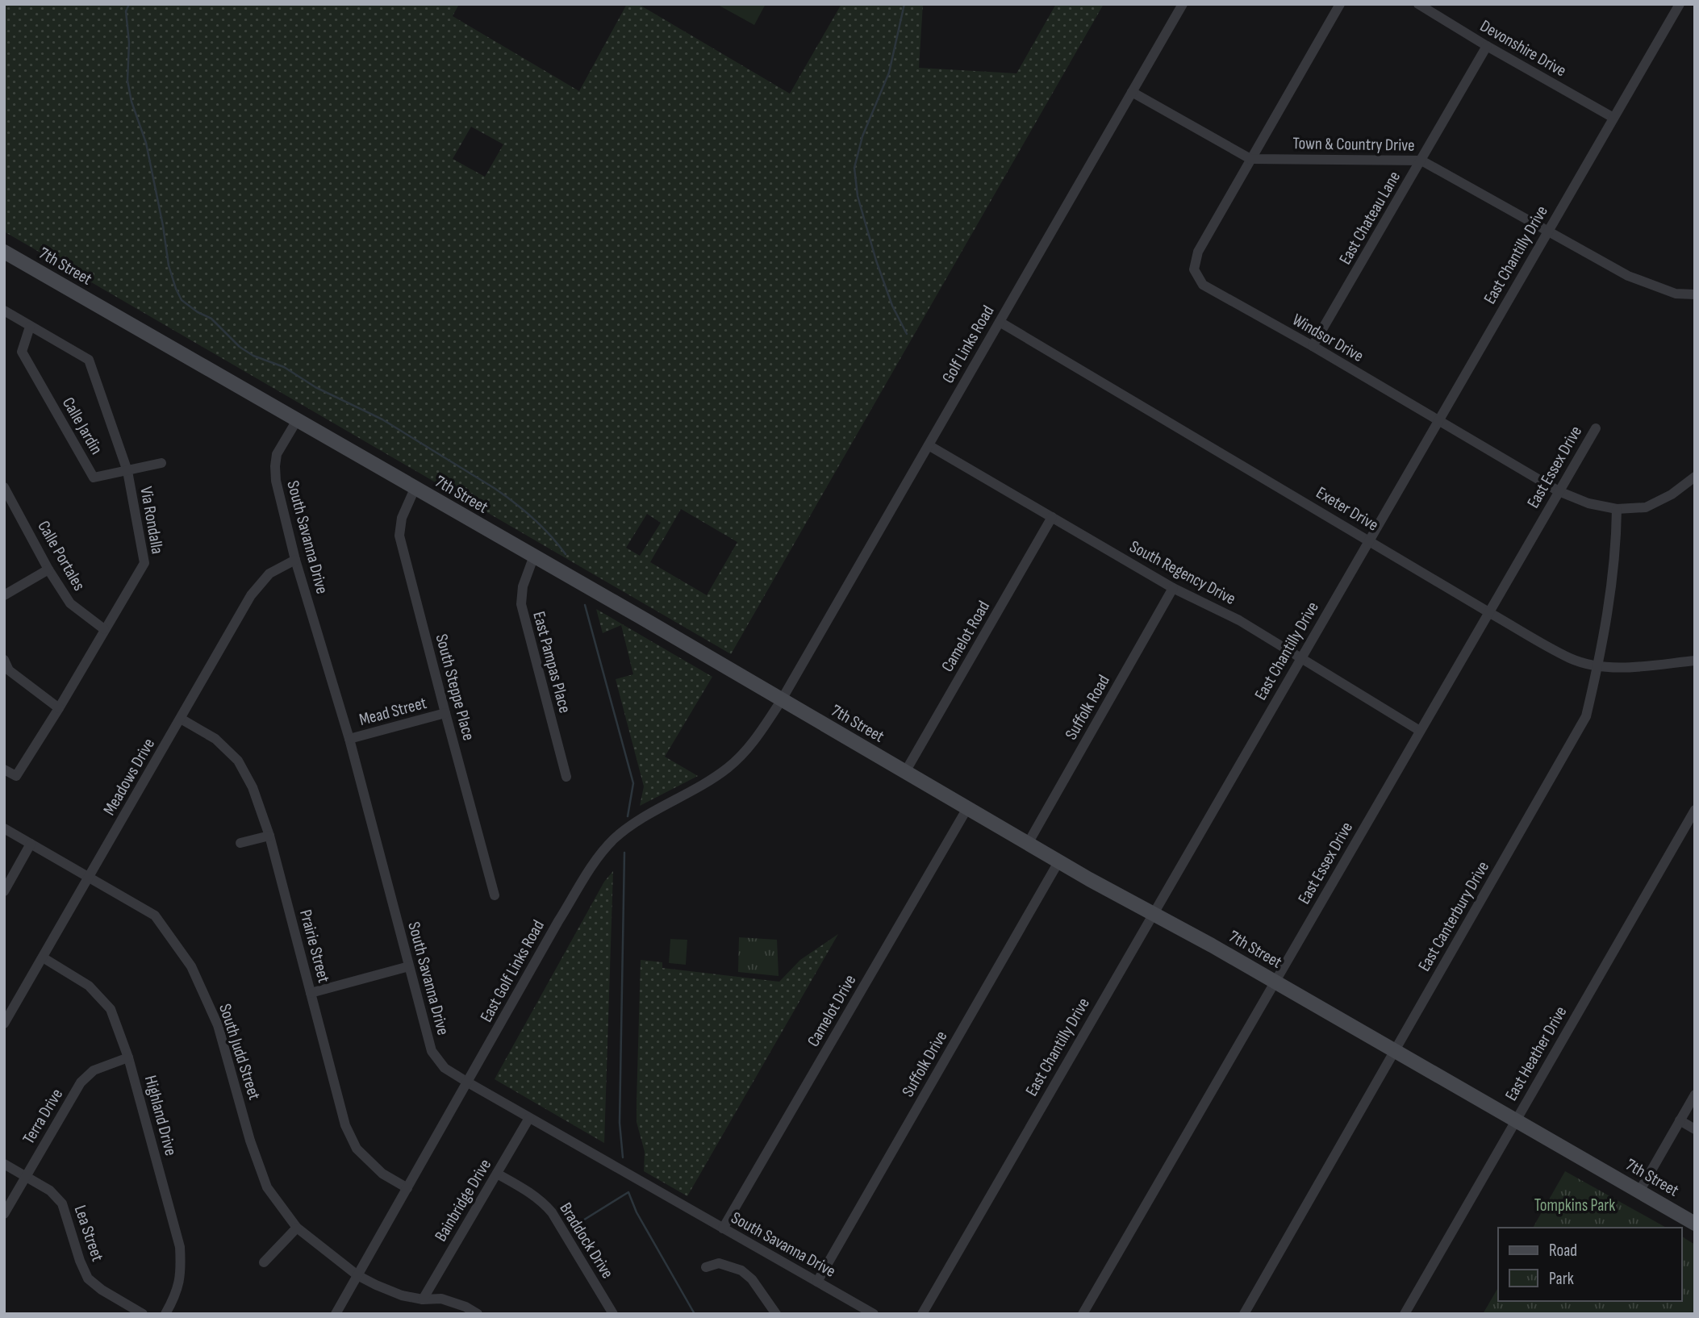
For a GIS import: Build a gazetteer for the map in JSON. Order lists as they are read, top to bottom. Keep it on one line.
{"streets":{"main road":["7th Street"],"street":["Devonshire Drive","Town & Country Drive","East Chateau Lane","East Chantilly Drive","Windsor Drive","Golf Links Road","Calle Jardin","East Essex Drive","Exeter Drive","Via Rondalla","South Savanna Drive","Calle Portales","South Regency Drive","Camelot Road","East Pampas Place","South Steppe Place","Suffolk Road","Mead Street","Meadows Drive","East Canterbury Drive","Prairie Street","East Golf Links Road","Camelot Drive","South Judd Street","East Heather Drive","Suffolk Drive","Highland Drive","Terra Drive","Bainbridge Drive","Lea Street","Braddock Drive"]},"crossings":[["Devonshire Drive","East Chateau Lane"],["Devonshire Drive","East Chantilly Drive"],["Town & Country Drive","East Chateau Lane"],["Town & Country Drive","East Chantilly Drive"],["Town & Country Drive","Windsor Drive"],["Town & Country Drive","Golf Links Road"],["East Chateau Lane","Windsor Drive"],["East Chantilly Drive","7th Street"],["East Chantilly Drive","Windsor Drive"],["East Chantilly Drive","Exeter Drive"],["East Chantilly Drive","South Regency Drive"],["7th Street","Golf Links Road"],["7th Street","East Essex Drive"],["7th Street","South Savanna Drive"],["7th Street","Camelot Road"],["7th Street","East Pampas Place"],["7th Street","South Steppe Place"],["7th Street","Suffolk Road"],["7th Street","East Canterbury Drive"],["7th Street","East Golf Links Road"],["7th Street","Camelot Drive"],["7th Street","East Heather Drive"],["7th Street","Suffolk Drive"],["Windsor Drive","East Essex Drive"],["Windsor Drive","East Canterbury Drive"],["Golf Links Road","Exeter Drive"],["Golf Links Road","South Regency Drive"],["Golf Links Road","East Golf Links Road"],["Calle Jardin","Via Rondalla"],["East Essex Drive","Exeter Drive"],["East Essex Drive","South Regency Drive"],["Exeter Drive","East Canterbury Drive"],["Via Rondalla","Calle Portales"],["South Savanna Drive","Mead Street"],["South Savanna Drive","Meadows Drive"],["South Savanna Drive","East Golf Links Road"],["South Savanna Drive","Camelot Drive"],["South Savanna Drive","Suffolk Drive"],["South Savanna Drive","Bainbridge Drive"],["South Regency Drive","Camelot Road"],["South Regency Drive","Suffolk Road"],["South Steppe Place","Mead Street"],["Meadows Drive","Prairie Street"],["Meadows Drive","South Judd Street"],["Meadows Drive","Highland Drive"],["Prairie Street","East Golf Links Road"],["East Golf Links Road","South Judd Street"],["South Judd Street","Bainbridge Drive"],["Highland Drive","Terra Drive"],["Terra Drive","Lea Street"],["Bainbridge Drive","Braddock Drive"]],"parks":["Tompkins Park"],"legend":["Road","Park"]}
